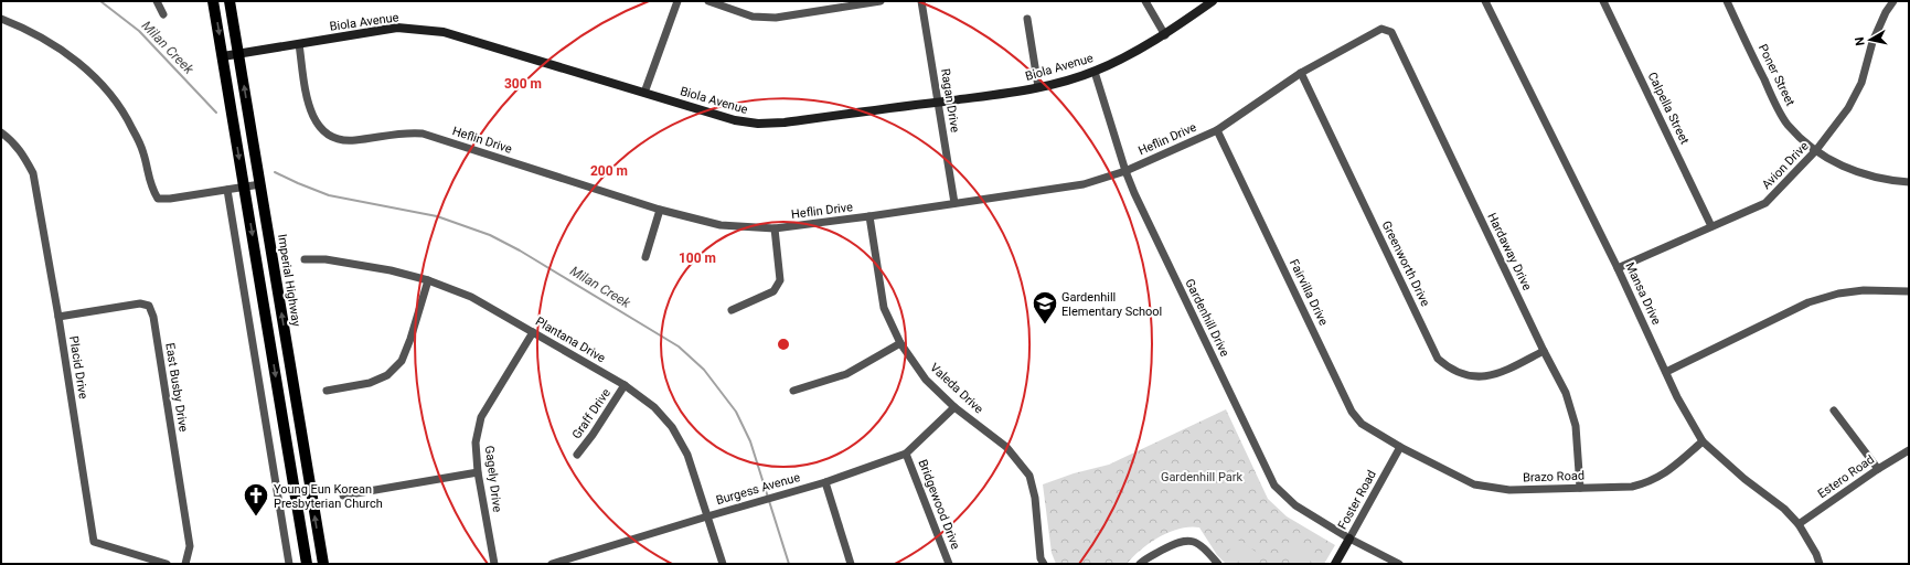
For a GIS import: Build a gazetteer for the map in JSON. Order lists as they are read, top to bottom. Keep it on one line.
{"streets":{"main road":["Imperial Highway"],"street":["Biola Avenue","Poner Street","Ragan Drive","Calpella Street","Heflin Drive","Avion Drive","Hardaway Drive","Greenworth Drive","Fairvilla Drive","Mansa Drive","Gardenhill Drive","Plantana Drive","Placid Drive","East Busby Drive","Valeda Drive","Graff Drive","Brazo Road","Estero Road","Gagely Drive","Burgess Avenue","Foster Road","Bridgewood Drive"]},"crossings":[["Biola Avenue","Ragan Drive"],["Biola Avenue","Heflin Drive"],["Biola Avenue","Imperial Highway"],["Biola Avenue","Gardenhill Drive"],["Poner Street","Avion Drive"],["Ragan Drive","Heflin Drive"],["Calpella Street","Avion Drive"],["Heflin Drive","Hardaway Drive"],["Heflin Drive","Greenworth Drive"],["Heflin Drive","Fairvilla Drive"],["Heflin Drive","Gardenhill Drive"],["Heflin Drive","Valeda Drive"],["Avion Drive","Mansa Drive"],["Hardaway Drive","Greenworth Drive"],["Hardaway Drive","Brazo Road"],["Fairvilla Drive","Brazo Road"],["Fairvilla Drive","Foster Road"],["Mansa Drive","Brazo Road"],["Mansa Drive","Estero Road"],["Gardenhill Drive","Foster Road"],["Plantana Drive","Graff Drive"],["Plantana Drive","Gagely Drive"],["Plantana Drive","Burgess Avenue"],["Placid Drive","East Busby Drive"],["Valeda Drive","Burgess Avenue"],["Brazo Road","Foster Road"],["Burgess Avenue","Bridgewood Drive"]],"water":["Milan Creek"],"parks":["Gardenhill Park"],"places":{"school or university":["Gardenhill Elementary School"],"church":["Young Eun Korean Presbyterian Church"]},"north":"left","rings":["300 m","200 m","100 m"]}
